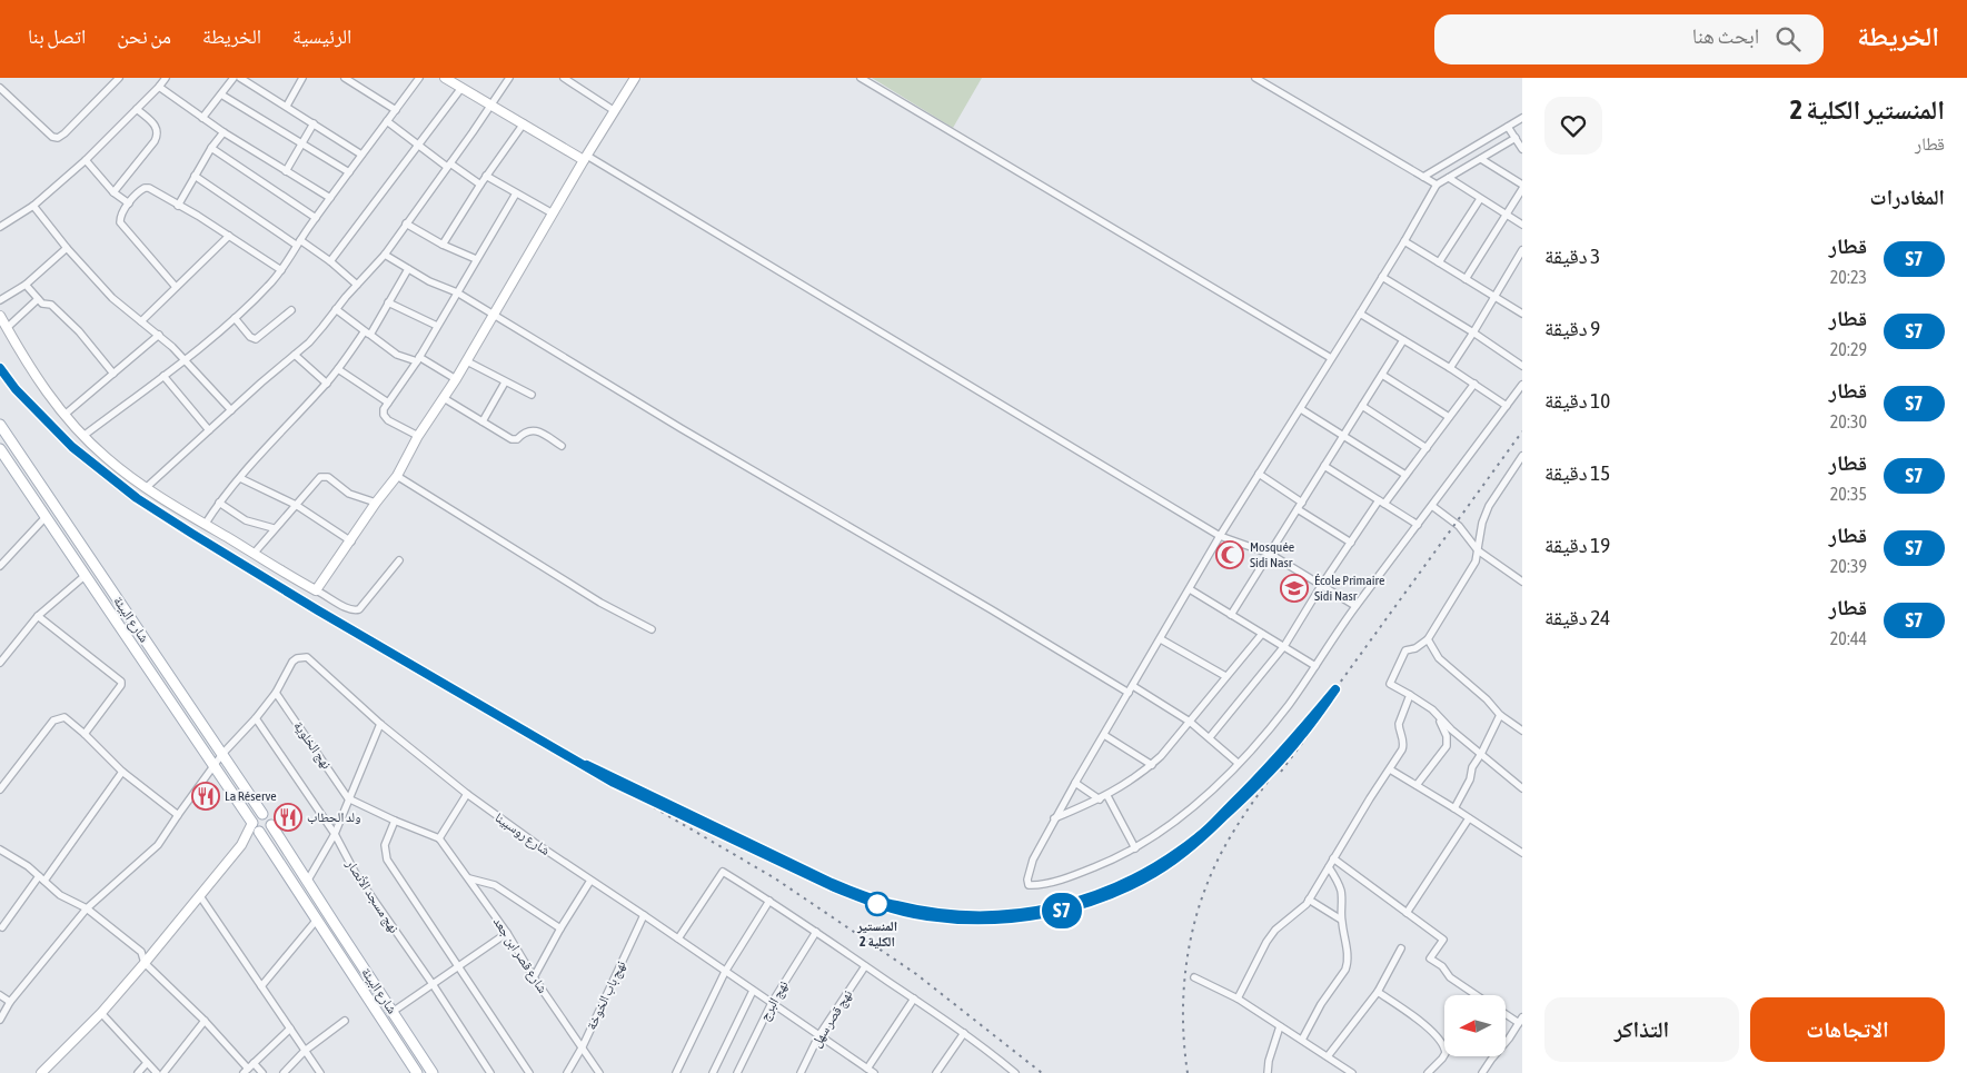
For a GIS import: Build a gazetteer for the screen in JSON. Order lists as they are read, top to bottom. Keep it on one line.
{"streets":{"main road":["شارع البيئة"],"street":["نهج الخلوية","شارع روسبينا","نهج مسجد الأنصار","شارع قصر ابن جعد","نهج باب الخوخة","نهج البرج","نهج قصر سهل"]},"crossings":[["شارع البيئة","شارع روسبينا"],["نهج الخلوية","شارع روسبينا"],["شارع روسبينا","نهج مسجد الأنصار"],["شارع روسبينا","نهج باب الخوخة"],["شارع روسبينا","نهج البرج"],["شارع روسبينا","نهج قصر سهل"],["شارع قصر ابن جعد","نهج باب الخوخة"]],"places":{"mosque":["Mosquée Sidi Nasr"],"school or university":["École Primaire Sidi Nasr"],"restaurant":["La Réserve","ولد الحطاب"],"other":["المنستير الكلية 2"]},"north":"left","page":{"header":"الخريطة","search":"ابحث هنا","nav":["الرئيسية","الخريطة","من نحن","اتصل بنا"],"heading":[["المنستير الكلية 2","قطار"],"المغادرات"],"on_map":"S7","list":[{"mark":"S7","name":"قطار","note":"20:23","value":"3 دقيقة"},{"mark":"S7","name":"قطار","note":"20:29","value":"9 دقيقة"},{"mark":"S7","name":"قطار","note":"20:30","value":"10 دقيقة"},{"mark":"S7","name":"قطار","note":"20:35","value":"15 دقيقة"},{"mark":"S7","name":"قطار","note":"20:39","value":"19 دقيقة"},{"mark":"S7","name":"قطار","note":"20:44","value":"24 دقيقة"}],"buttons":["الاتجاهات","التذاكر"]}}
